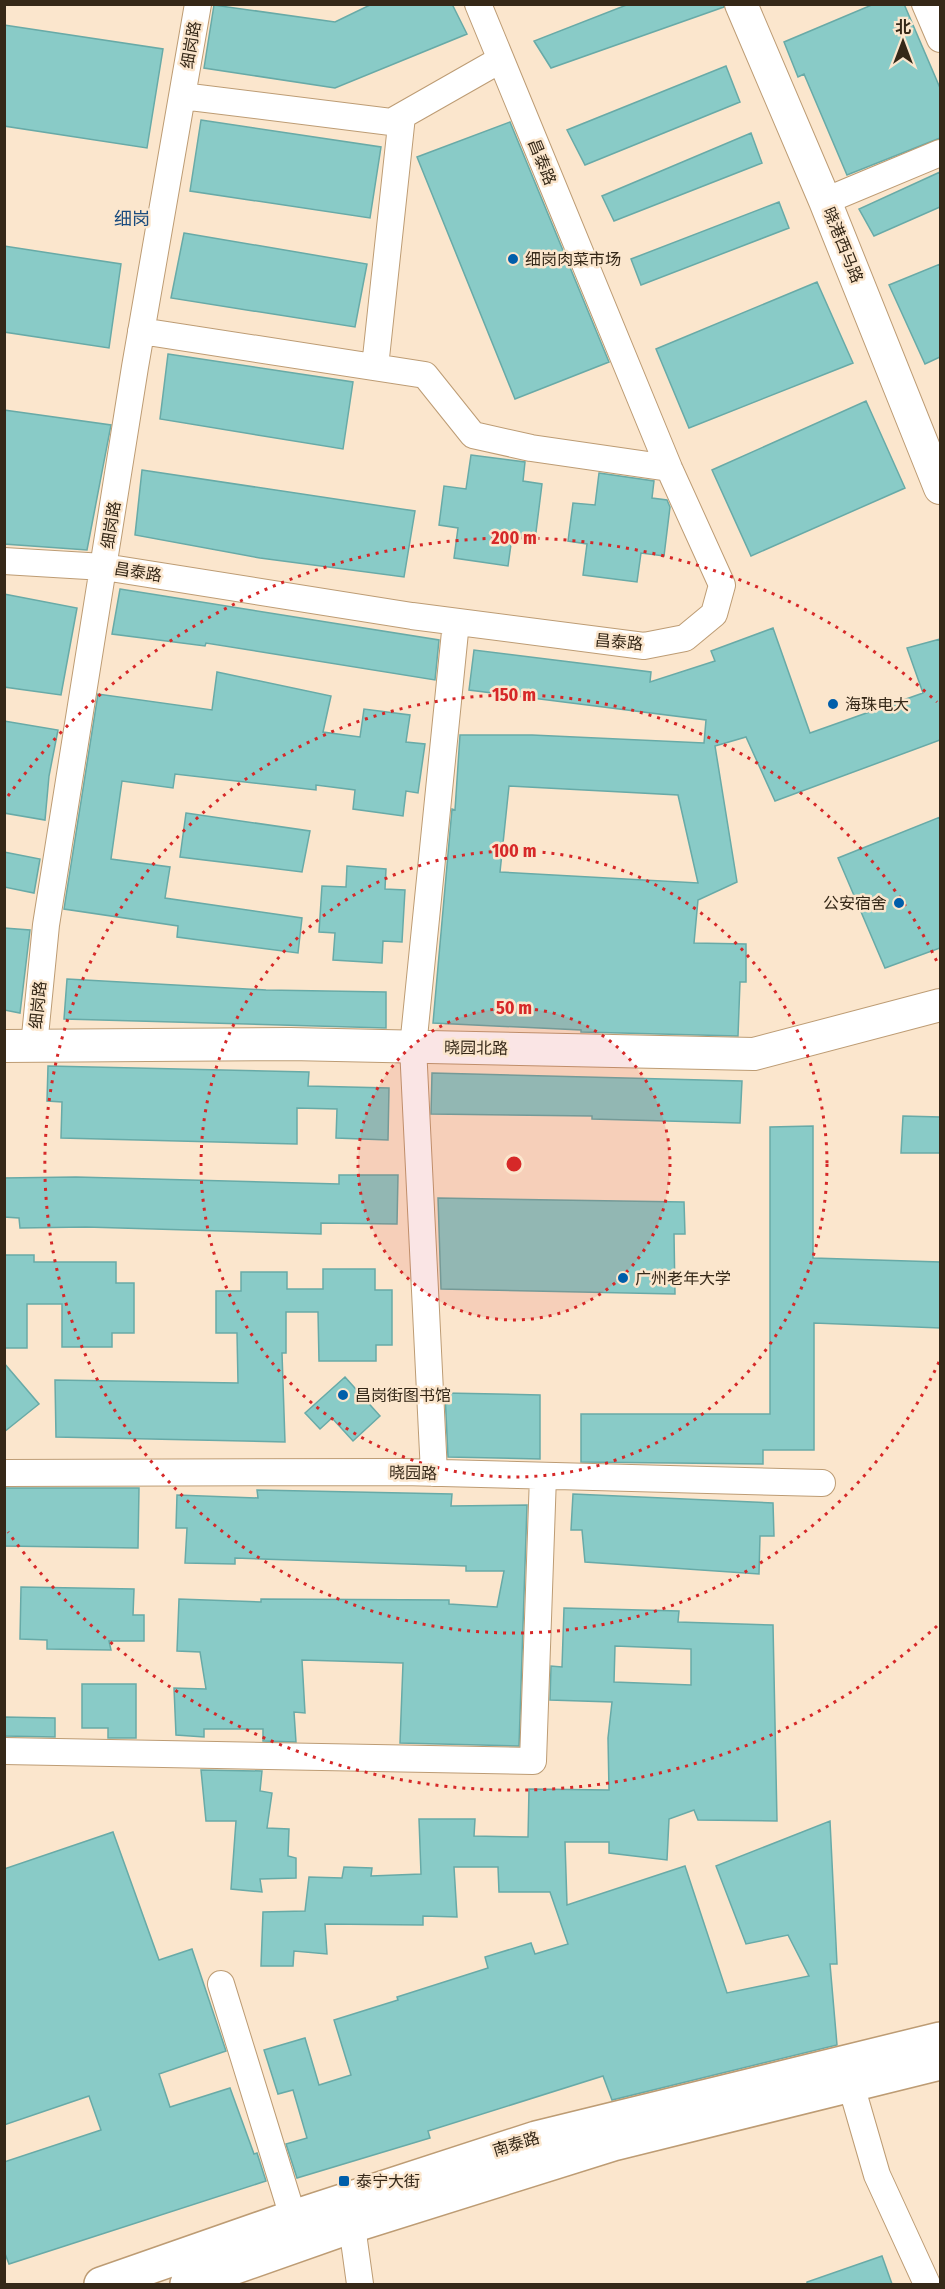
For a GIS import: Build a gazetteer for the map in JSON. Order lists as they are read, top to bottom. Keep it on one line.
{"streets":{"main road":["南泰路"],"street":["细岗路","昌泰路","晓港西马路","晓园北路","晓园路"]},"crossings":[["细岗路","昌泰路"],["细岗路","晓园北路"]],"districts":["细岗"],"places":{"other":["细岗肉菜市场","海珠电大","公安宿舍","广州老年大学","昌岗街图书馆"],"transit":["泰宁大街"]},"north":"top","rings":["200 m","150 m","100 m","50 m"]}
